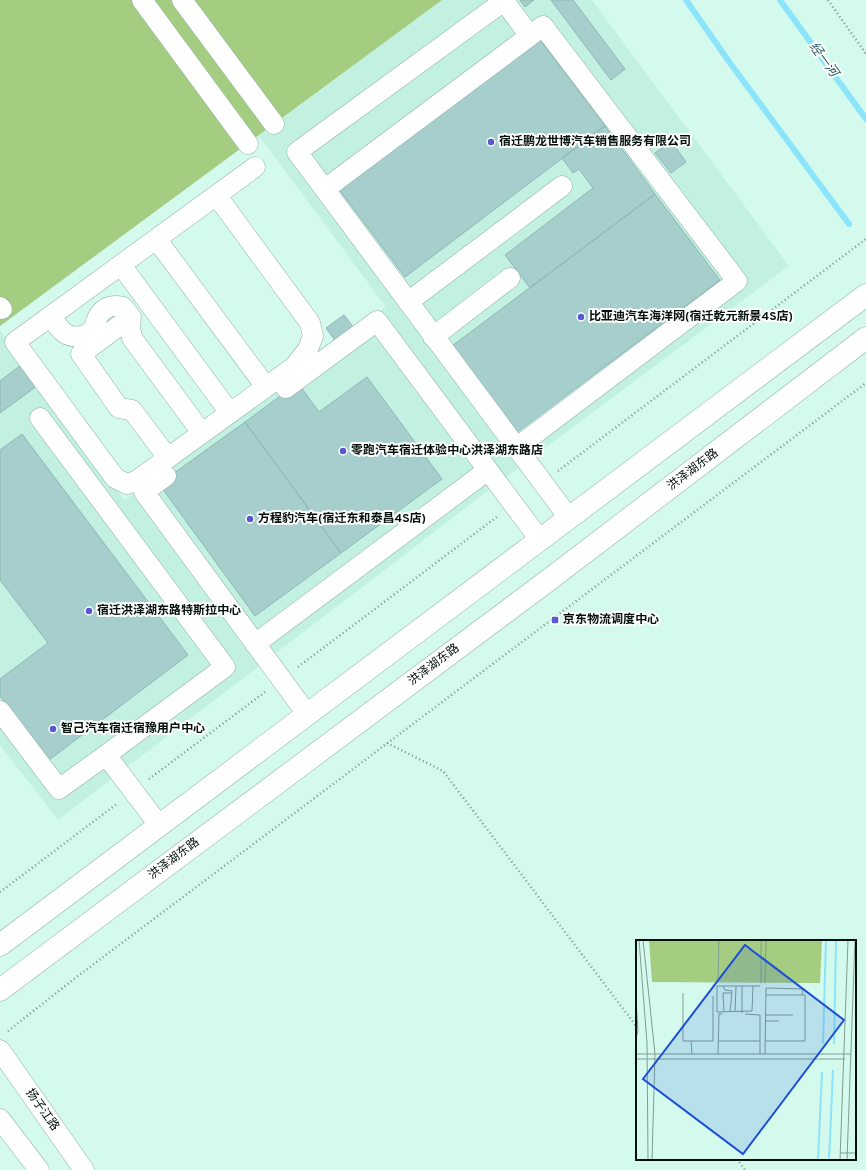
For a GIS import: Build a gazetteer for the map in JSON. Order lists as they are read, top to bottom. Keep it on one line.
{"streets":{"main road":["洪泽湖东路"],"street":["扬子江路"]},"water":["经一河"],"places":{"other":["宿迁鹏龙世博汽车销售服务有限公司","比亚迪汽车海洋网(宿迁乾元新景4S店)","零跑汽车宿迁体验中心洪泽湖东路店","方程豹汽车(宿迁东和泰昌4S店)","宿迁洪泽湖东路特斯拉中心","智己汽车宿迁宿豫用户中心"],"transit":["京东物流调度中心"]}}
